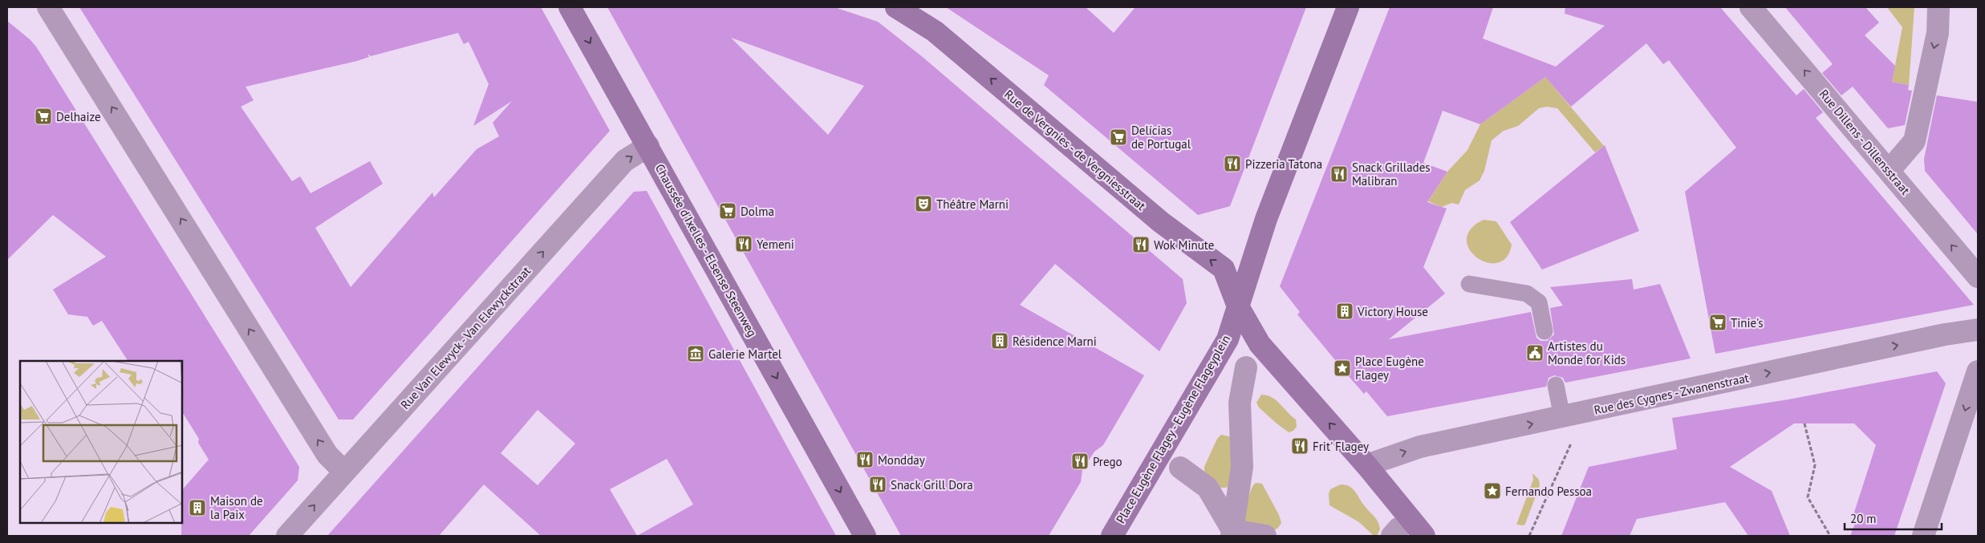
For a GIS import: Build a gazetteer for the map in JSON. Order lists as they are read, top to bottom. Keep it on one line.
{"streets":{"street":["Rue Dillens - Dillensstraat","Rue de Vergnies - de Vergniesstraat","Chaussée d'Ixelles - Elsense Steenweg","Rue Van Elewyck - Van Elewyckstraat","Rue des Cygnes - Zwanenstraat","Place Eugène Flagey - Eugène Flageyplein"]},"crossings":[["Rue de Vergnies - de Vergniesstraat","Place Eugène Flagey - Eugène Flageyplein"],["Chaussée d'Ixelles - Elsense Steenweg","Rue Van Elewyck - Van Elewyckstraat"]],"one_way":["Rue Dillens - Dillensstraat","Rue de Vergnies - de Vergniesstraat","Chaussée d'Ixelles - Elsense Steenweg","Rue Van Elewyck - Van Elewyckstraat","Rue des Cygnes - Zwanenstraat"],"places":{"supermarket":["Delhaize","Delícias de Portugal","Dolma","Tinie's"],"restaurant":["Pizzeria Tatona","Snack Grillades Malibran","Yemeni","Wok Minute","Frit' Flagey","Mondday","Prego","Snack Grill Dora"],"theatre":["Théâtre Marni"],"building":["Victory House","Résidence Marni","Maison de la Paix"],"public building":["Artistes du Monde for Kids"],"museum":["Galerie Martel"],"place":["Place Eugène Flagey","Fernando Pessoa"]},"scale_bar":"20 m"}
